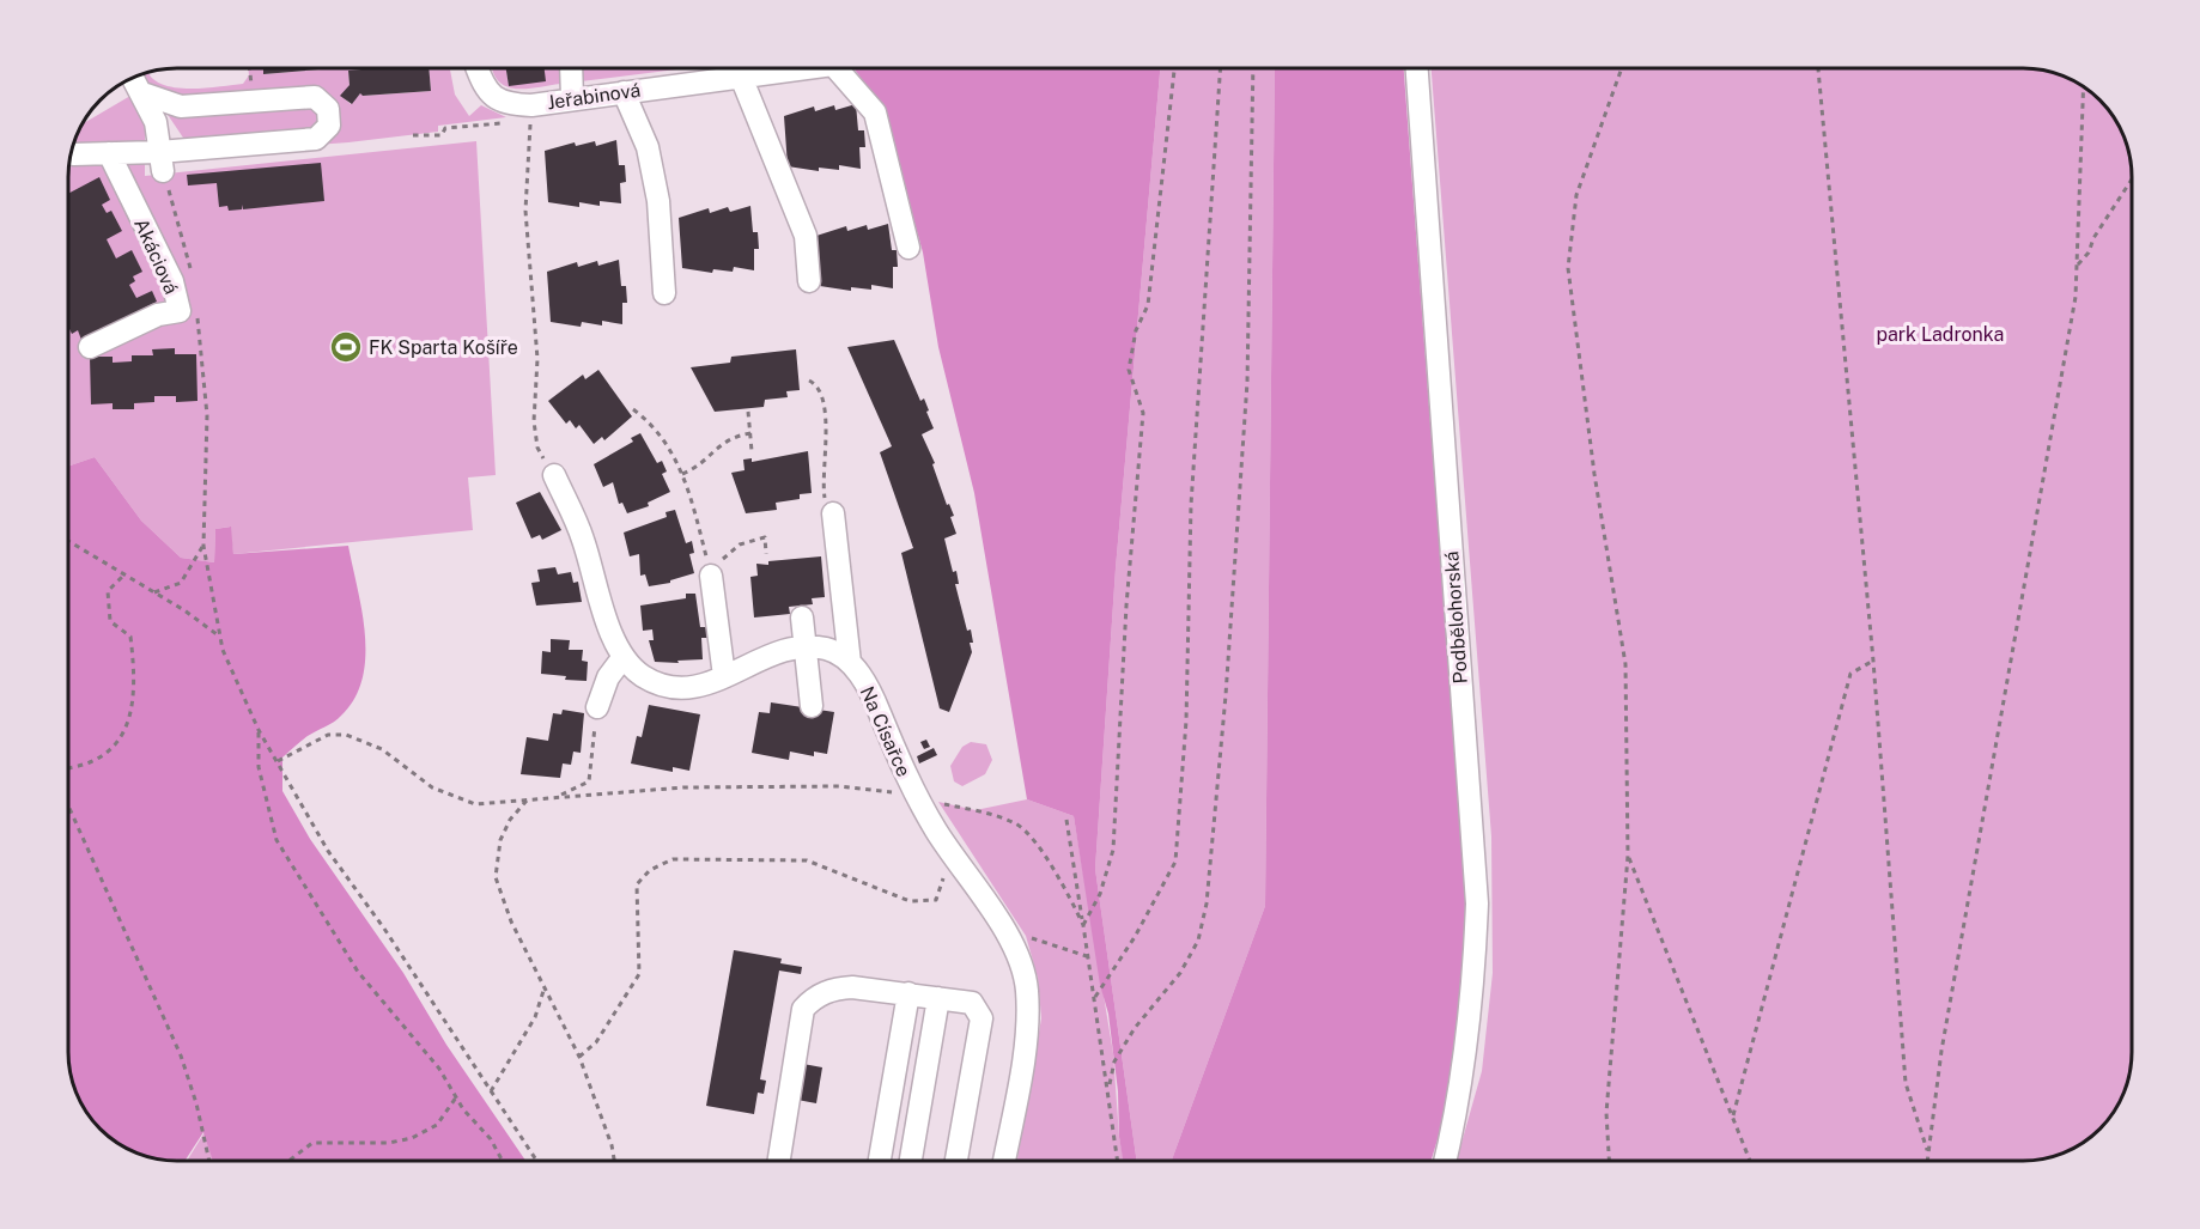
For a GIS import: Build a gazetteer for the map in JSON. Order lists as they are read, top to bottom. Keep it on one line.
{"streets":{"street":["Jeřabinová","Akáciová","Podbělohorská","Na Císařce"]},"parks":["park Ladronka"],"places":{"sports":["FK Sparta Košíře"]}}
